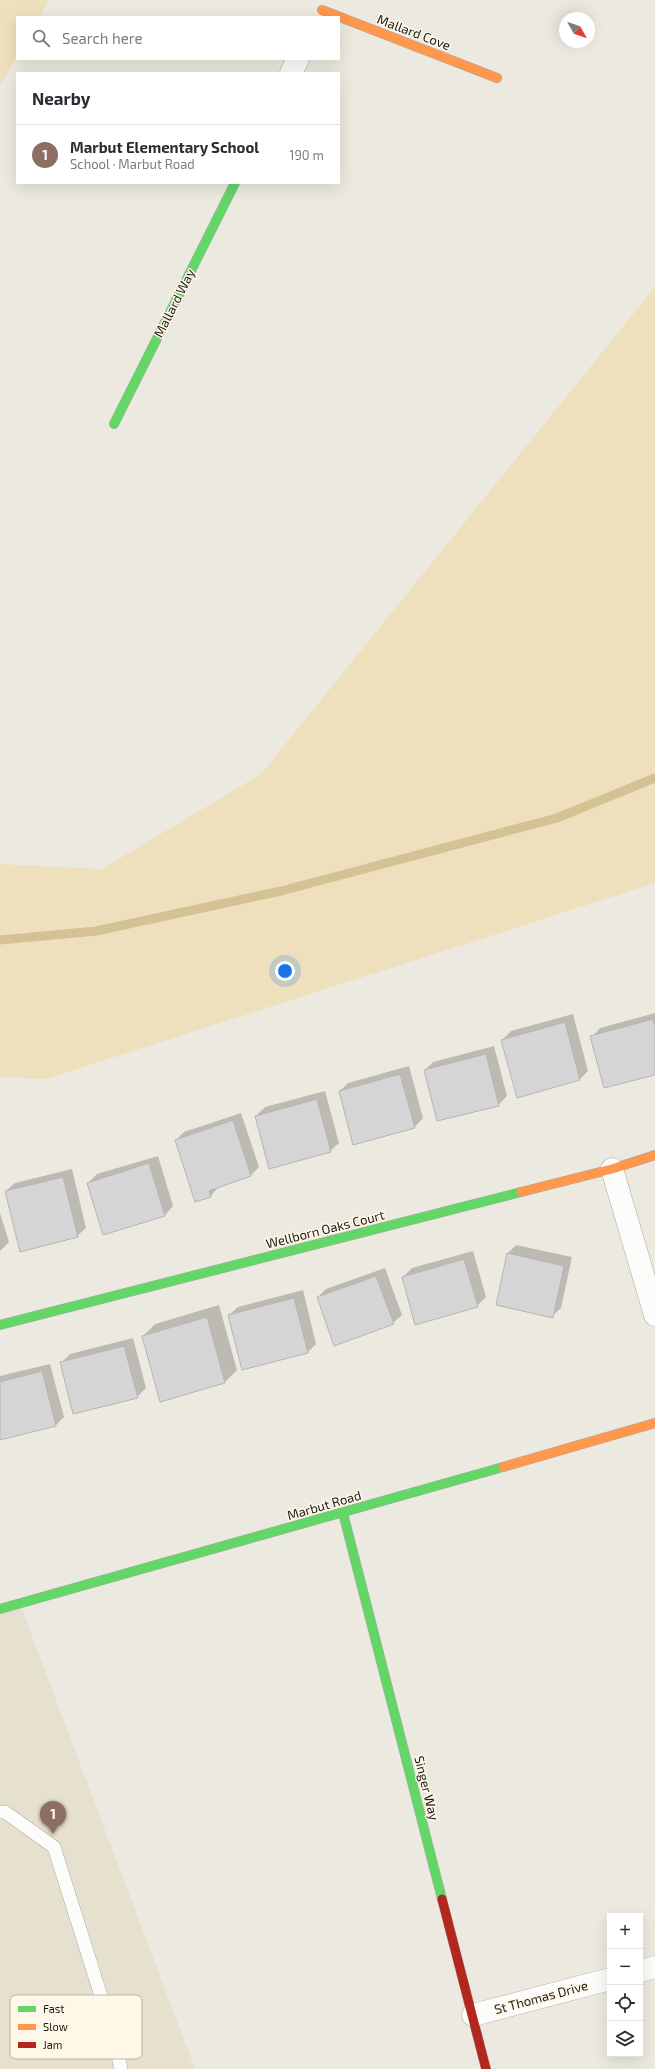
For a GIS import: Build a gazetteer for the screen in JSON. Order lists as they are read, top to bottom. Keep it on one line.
{"streets":{"street":["Mallard Cove","Mallard Way","Wellborn Oaks Court","Marbut Road","Singer Way","St Thomas Drive"]},"crossings":[["Marbut Road","Singer Way"],["Singer Way","St Thomas Drive"]],"legend":["Fast","Slow","Jam"],"north":"bottom right","page":{"search":"Search here","heading":"Nearby","list":[{"mark":"1","name":"Marbut Elementary School","note":"School · Marbut Road","value":"190 m"}],"pins":"1","map_buttons":["+","−"]}}
